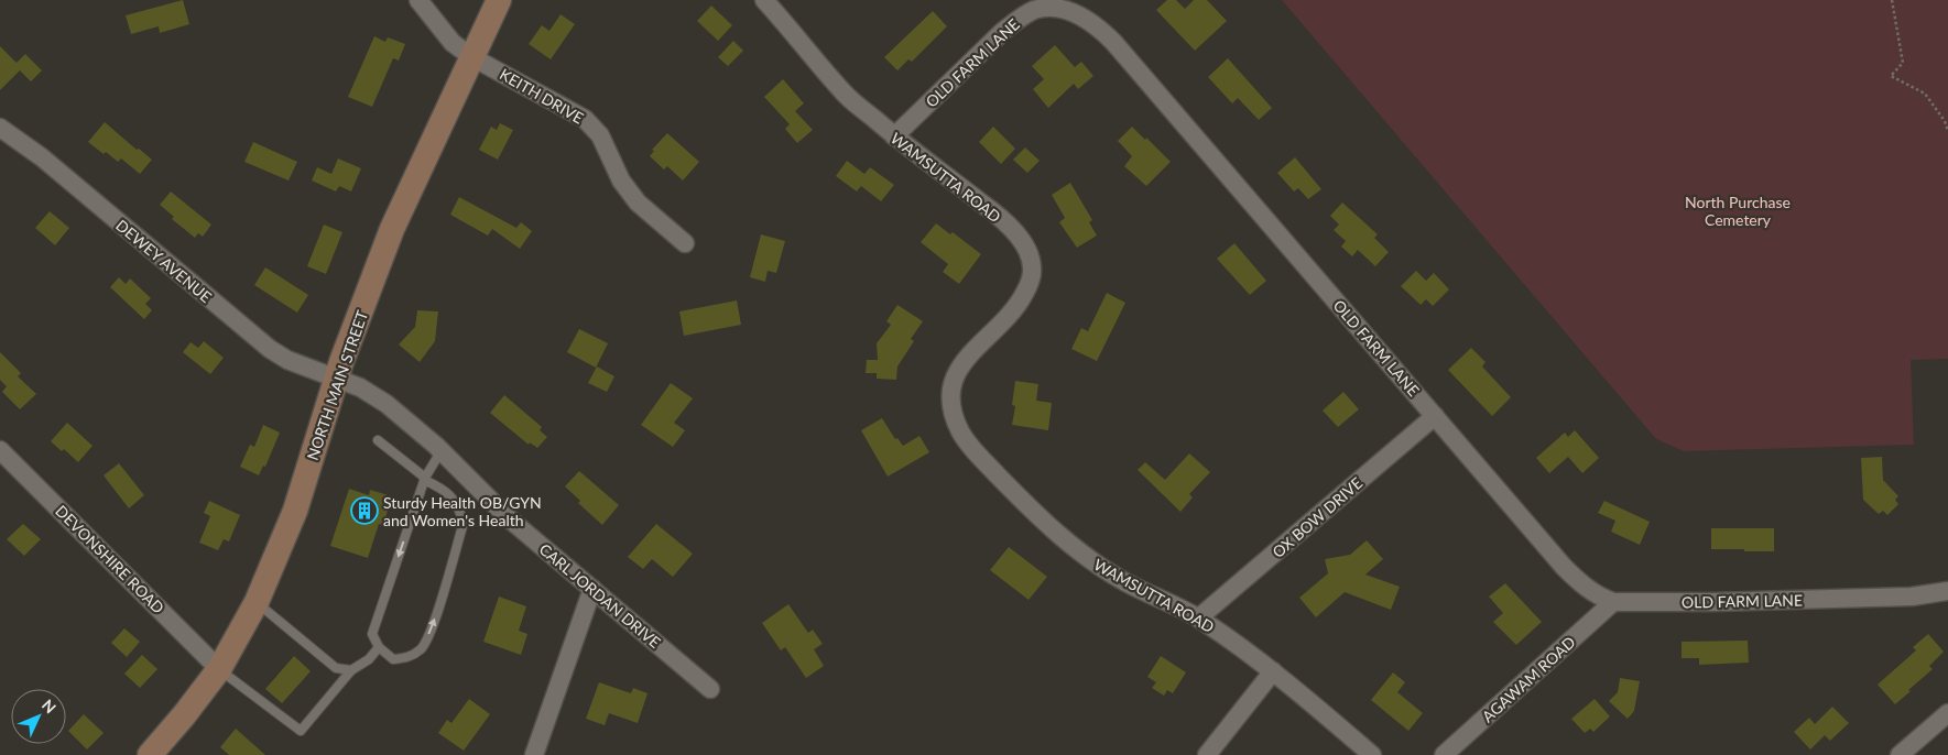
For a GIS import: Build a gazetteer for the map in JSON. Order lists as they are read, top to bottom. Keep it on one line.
{"streets":{"main road":["NORTH MAIN STREET"],"street":["OLD FARM LANE","KEITH DRIVE","WAMSUTTA ROAD","DEWEY AVENUE","OX BOW DRIVE","DEVONSHIRE ROAD","CARL JORDAN DRIVE","AGAWAM ROAD"]},"crossings":[["OLD FARM LANE","WAMSUTTA ROAD"],["OLD FARM LANE","OX BOW DRIVE"],["OLD FARM LANE","AGAWAM ROAD"],["KEITH DRIVE","NORTH MAIN STREET"],["WAMSUTTA ROAD","OX BOW DRIVE"],["DEWEY AVENUE","NORTH MAIN STREET"],["DEWEY AVENUE","CARL JORDAN DRIVE"],["NORTH MAIN STREET","DEVONSHIRE ROAD"],["NORTH MAIN STREET","CARL JORDAN DRIVE"]],"parks":["North Purchase Cemetery"],"places":{"building":["Sturdy Health OB/GYN and Women's Health"]},"north":"top right"}
